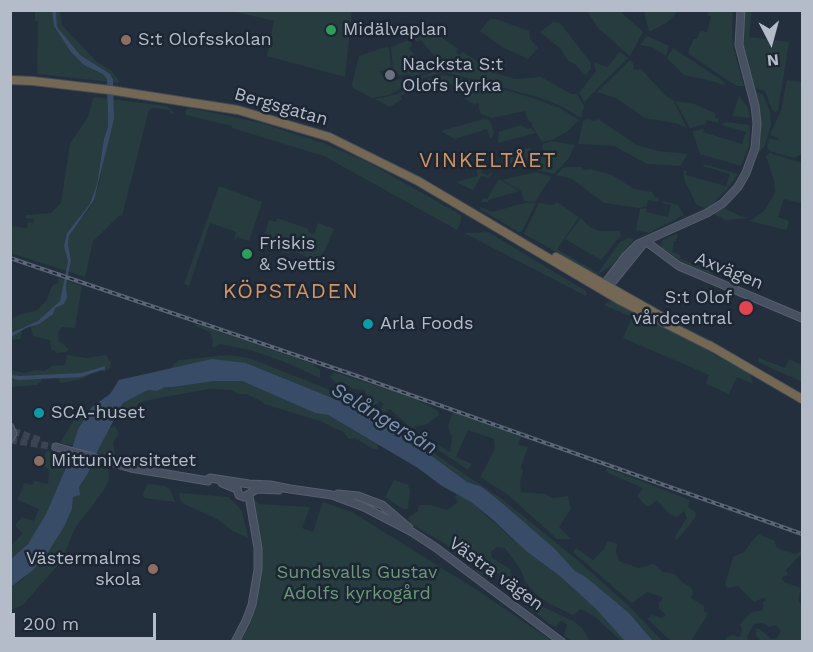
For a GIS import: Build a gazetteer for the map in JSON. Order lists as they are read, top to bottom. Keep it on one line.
{"streets":{"highway":["Bergsgatan"],"street":["Axvägen","Västra vägen"]},"districts":["VINKELTÅET","KÖPSTADEN"],"water":["Selångersån"],"parks":["Sundsvalls Gustav Adolfs kyrkogård"],"places":["Midälvaplan","S:t Olofsskolan","Nacksta S:t Olofs kyrka","Friskis & Svettis","S:t Olof vårdcentral","Arla Foods","SCA-huset","Mittuniversitetet","Västermalms skola"],"scale_bar":"200 m","north":"bottom"}
